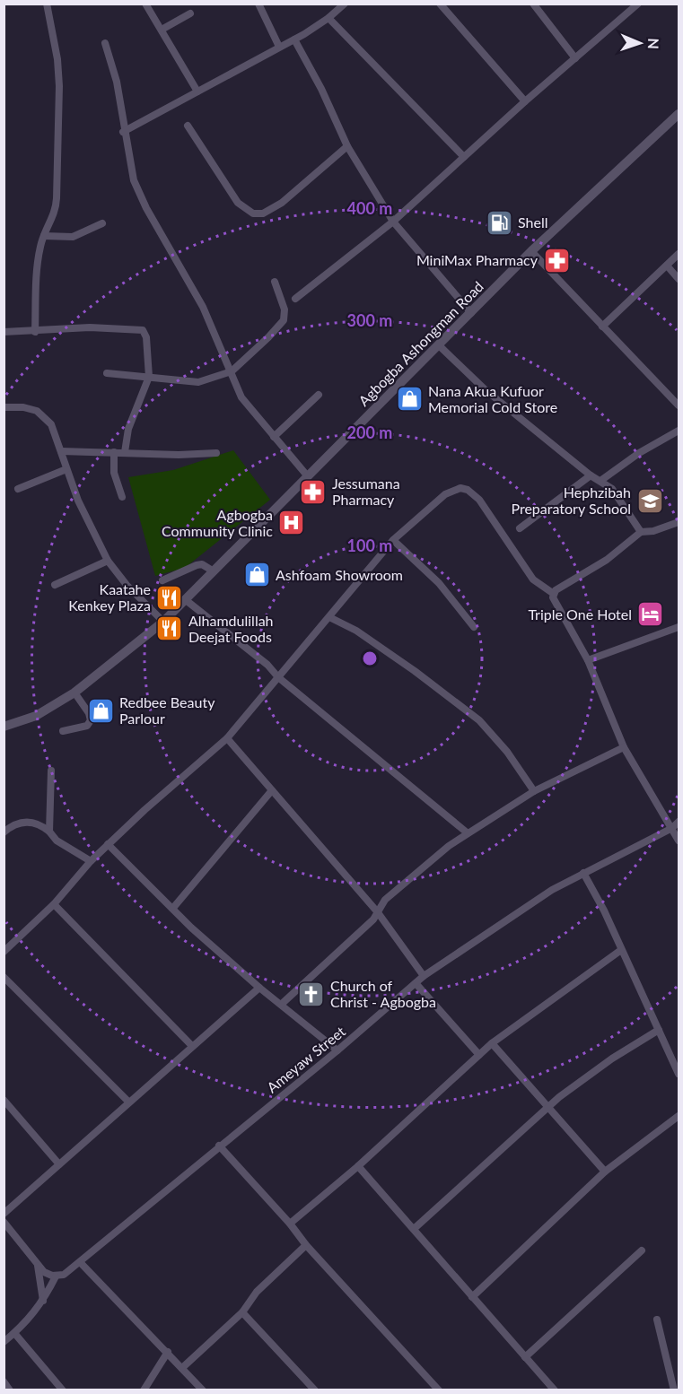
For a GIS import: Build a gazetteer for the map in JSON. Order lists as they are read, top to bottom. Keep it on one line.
{"streets":{"street":["Agbogba Ashongman Road","Ameyaw Street"]},"places":{"fuel station":["Shell"],"pharmacy":["MiniMax Pharmacy","Jessumana Pharmacy"],"shop":["Nana Akua Kufuor Memorial Cold Store","Ashfoam Showroom","Redbee Beauty Parlour"],"school or university":["Hephzibah Preparatory School"],"hospital":["Agbogba Community Clinic"],"restaurant":["Kaatahe Kenkey Plaza","Alhamdulillah Deejat Foods"],"hotel":["Triple One Hotel"],"church":["Church of Christ - Agbogba"]},"north":"right","rings":["400 m","300 m","200 m","100 m"]}
